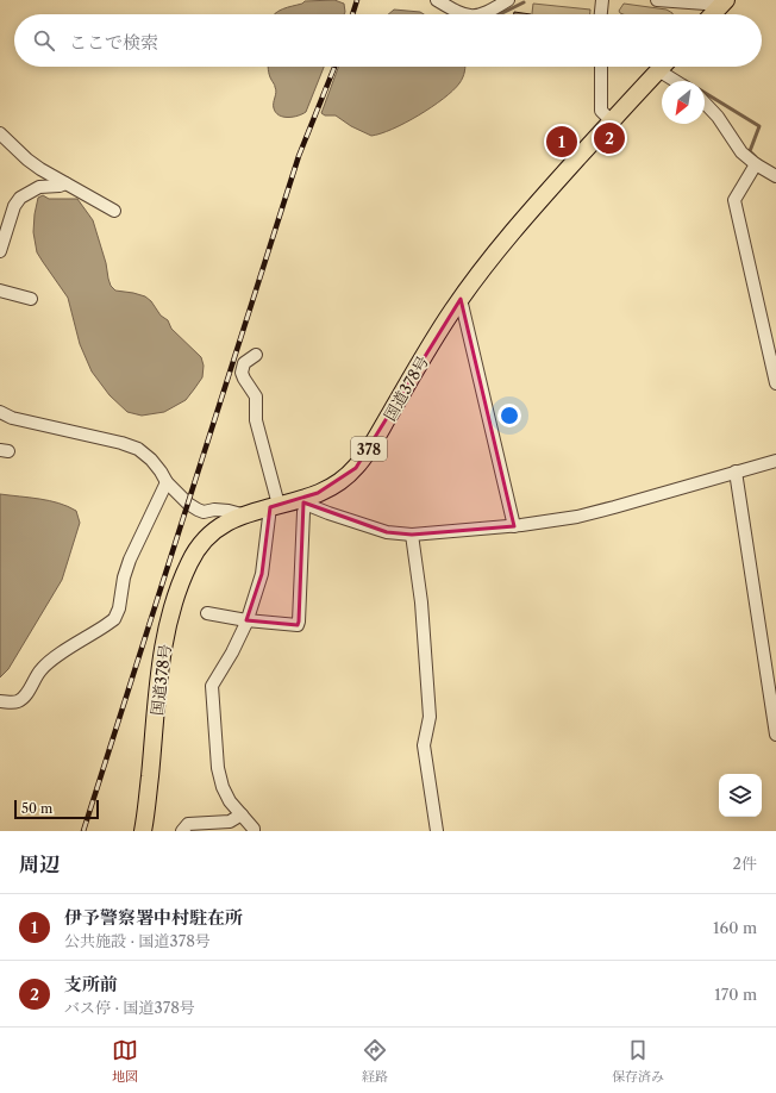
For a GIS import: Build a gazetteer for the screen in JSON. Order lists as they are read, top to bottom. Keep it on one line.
{"streets":{"highway":["国道378号","378"]},"scale_bar":"50 m","north":"bottom left","page":{"search":"ここで検索","pins":["2","1"],"scale":"50 m","heading":["周辺","2件"],"list":[{"mark":"1","name":"伊予警察署中村駐在所","note":"公共施設 · 国道378号","value":"160 m"},{"mark":"2","name":"支所前","note":"バス停 · 国道378号","value":"170 m"}],"nav":["地図","経路","保存済み"]}}
